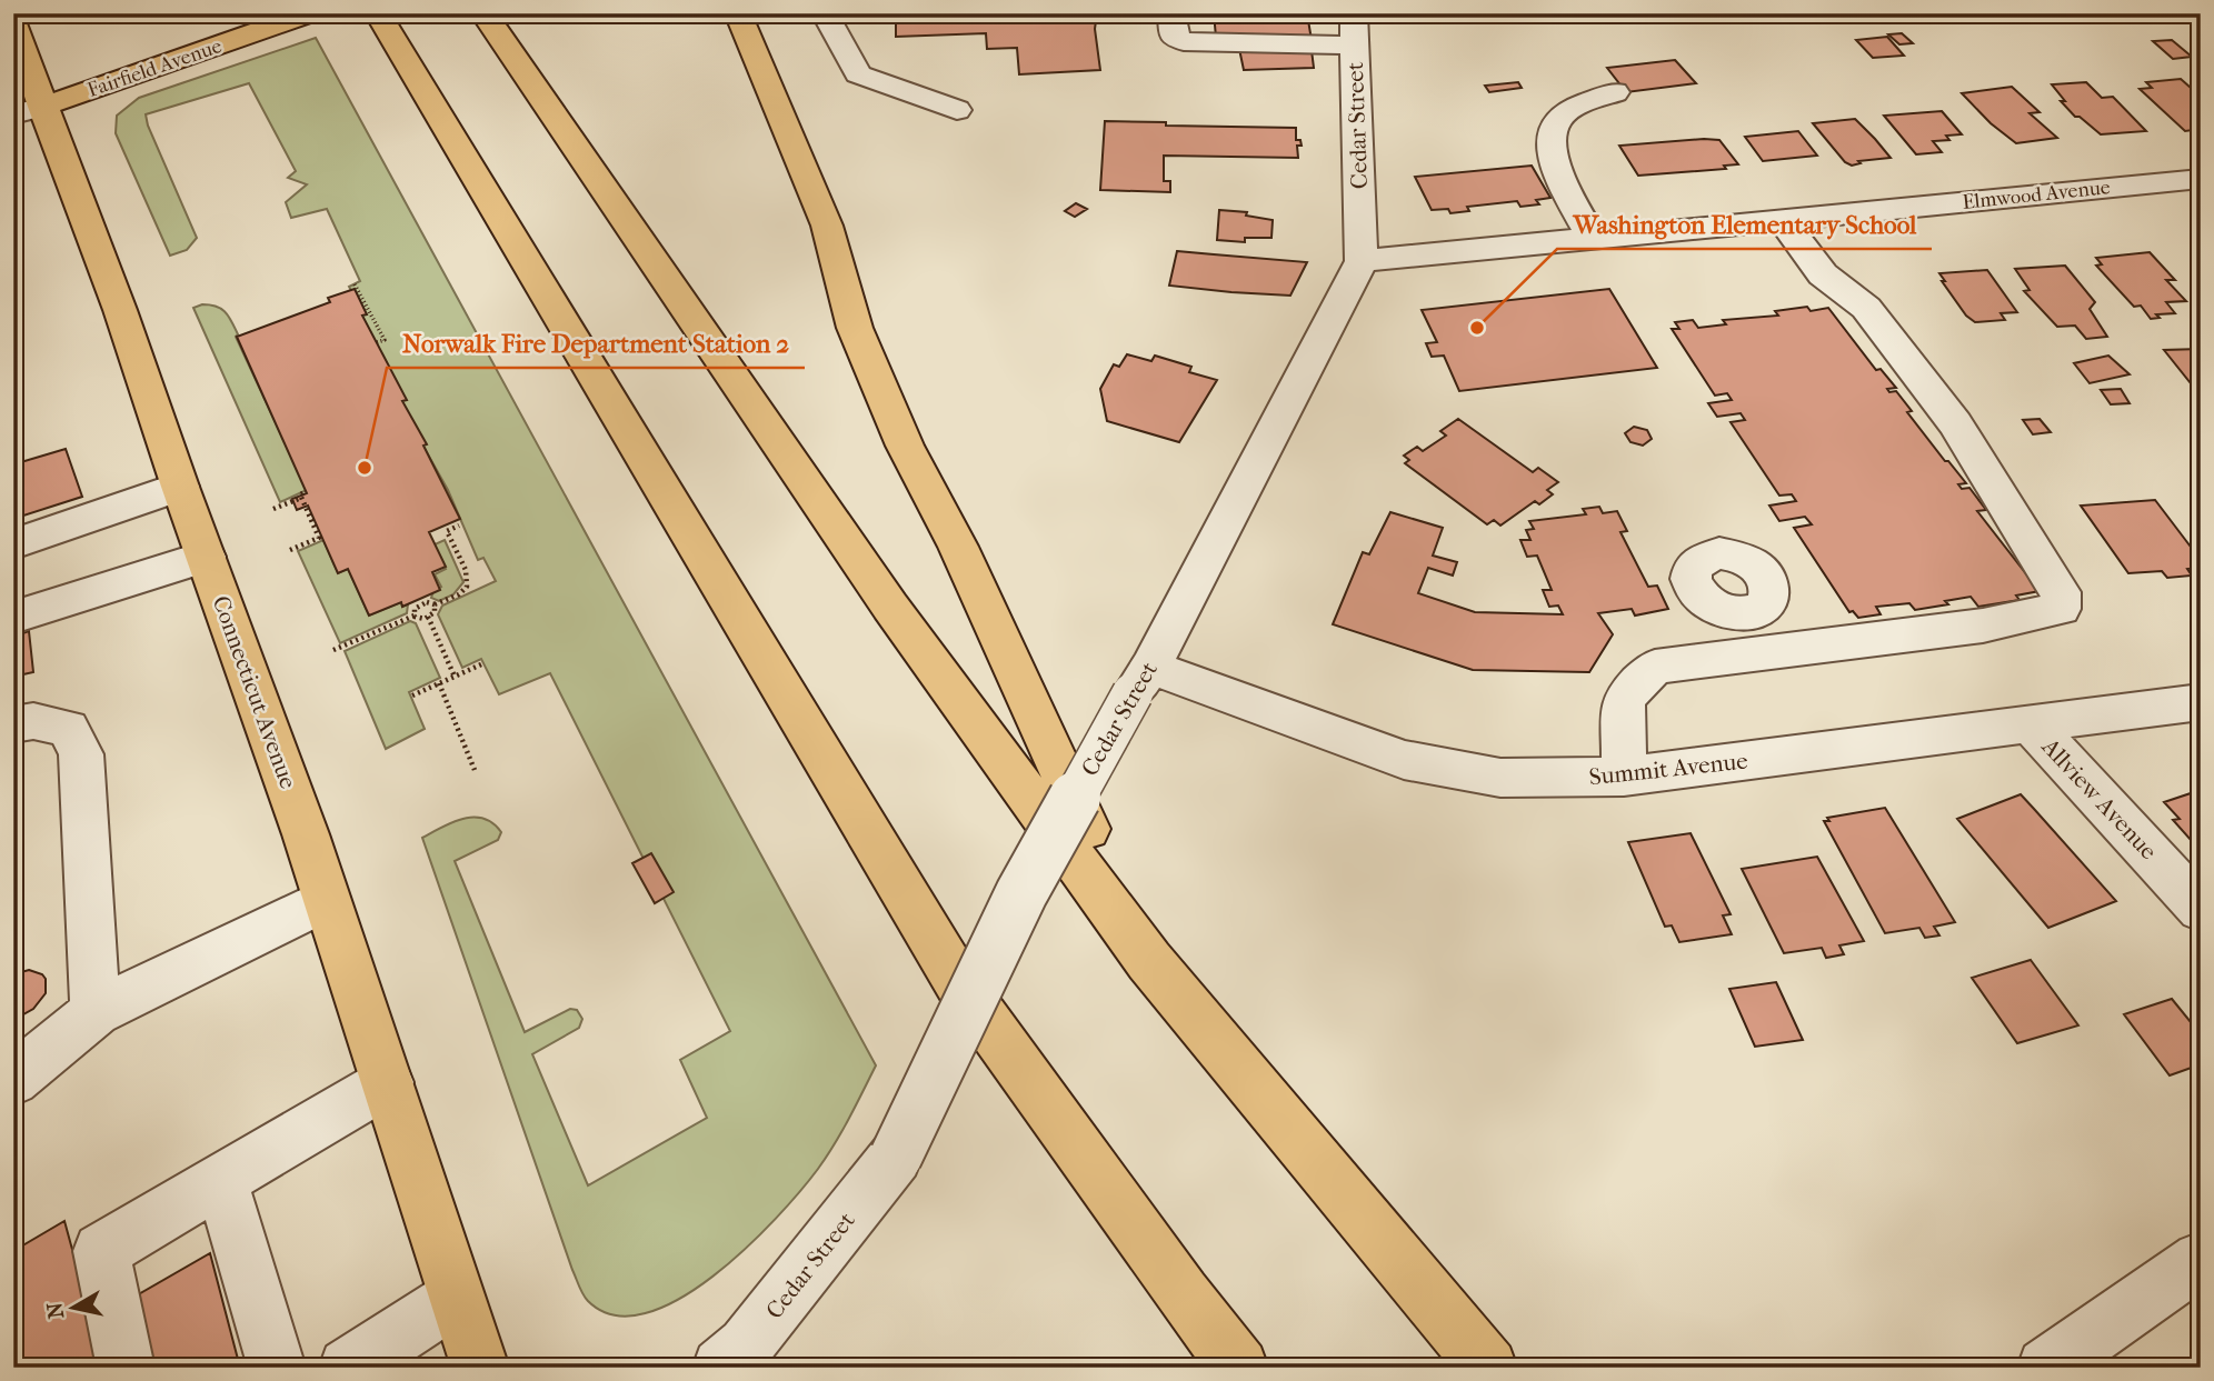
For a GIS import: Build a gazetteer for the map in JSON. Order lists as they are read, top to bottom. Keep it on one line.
{"streets":{"main road":["Fairfield Avenue","Connecticut Avenue"],"street":["Cedar Street","Elmwood Avenue","Summit Avenue","Allview Avenue"]},"crossings":[["Fairfield Avenue","Connecticut Avenue"],["Cedar Street","Elmwood Avenue"],["Cedar Street","Summit Avenue"],["Summit Avenue","Allview Avenue"]],"places":["Washington Elementary School","Norwalk Fire Department Station 2"],"north":"left"}
